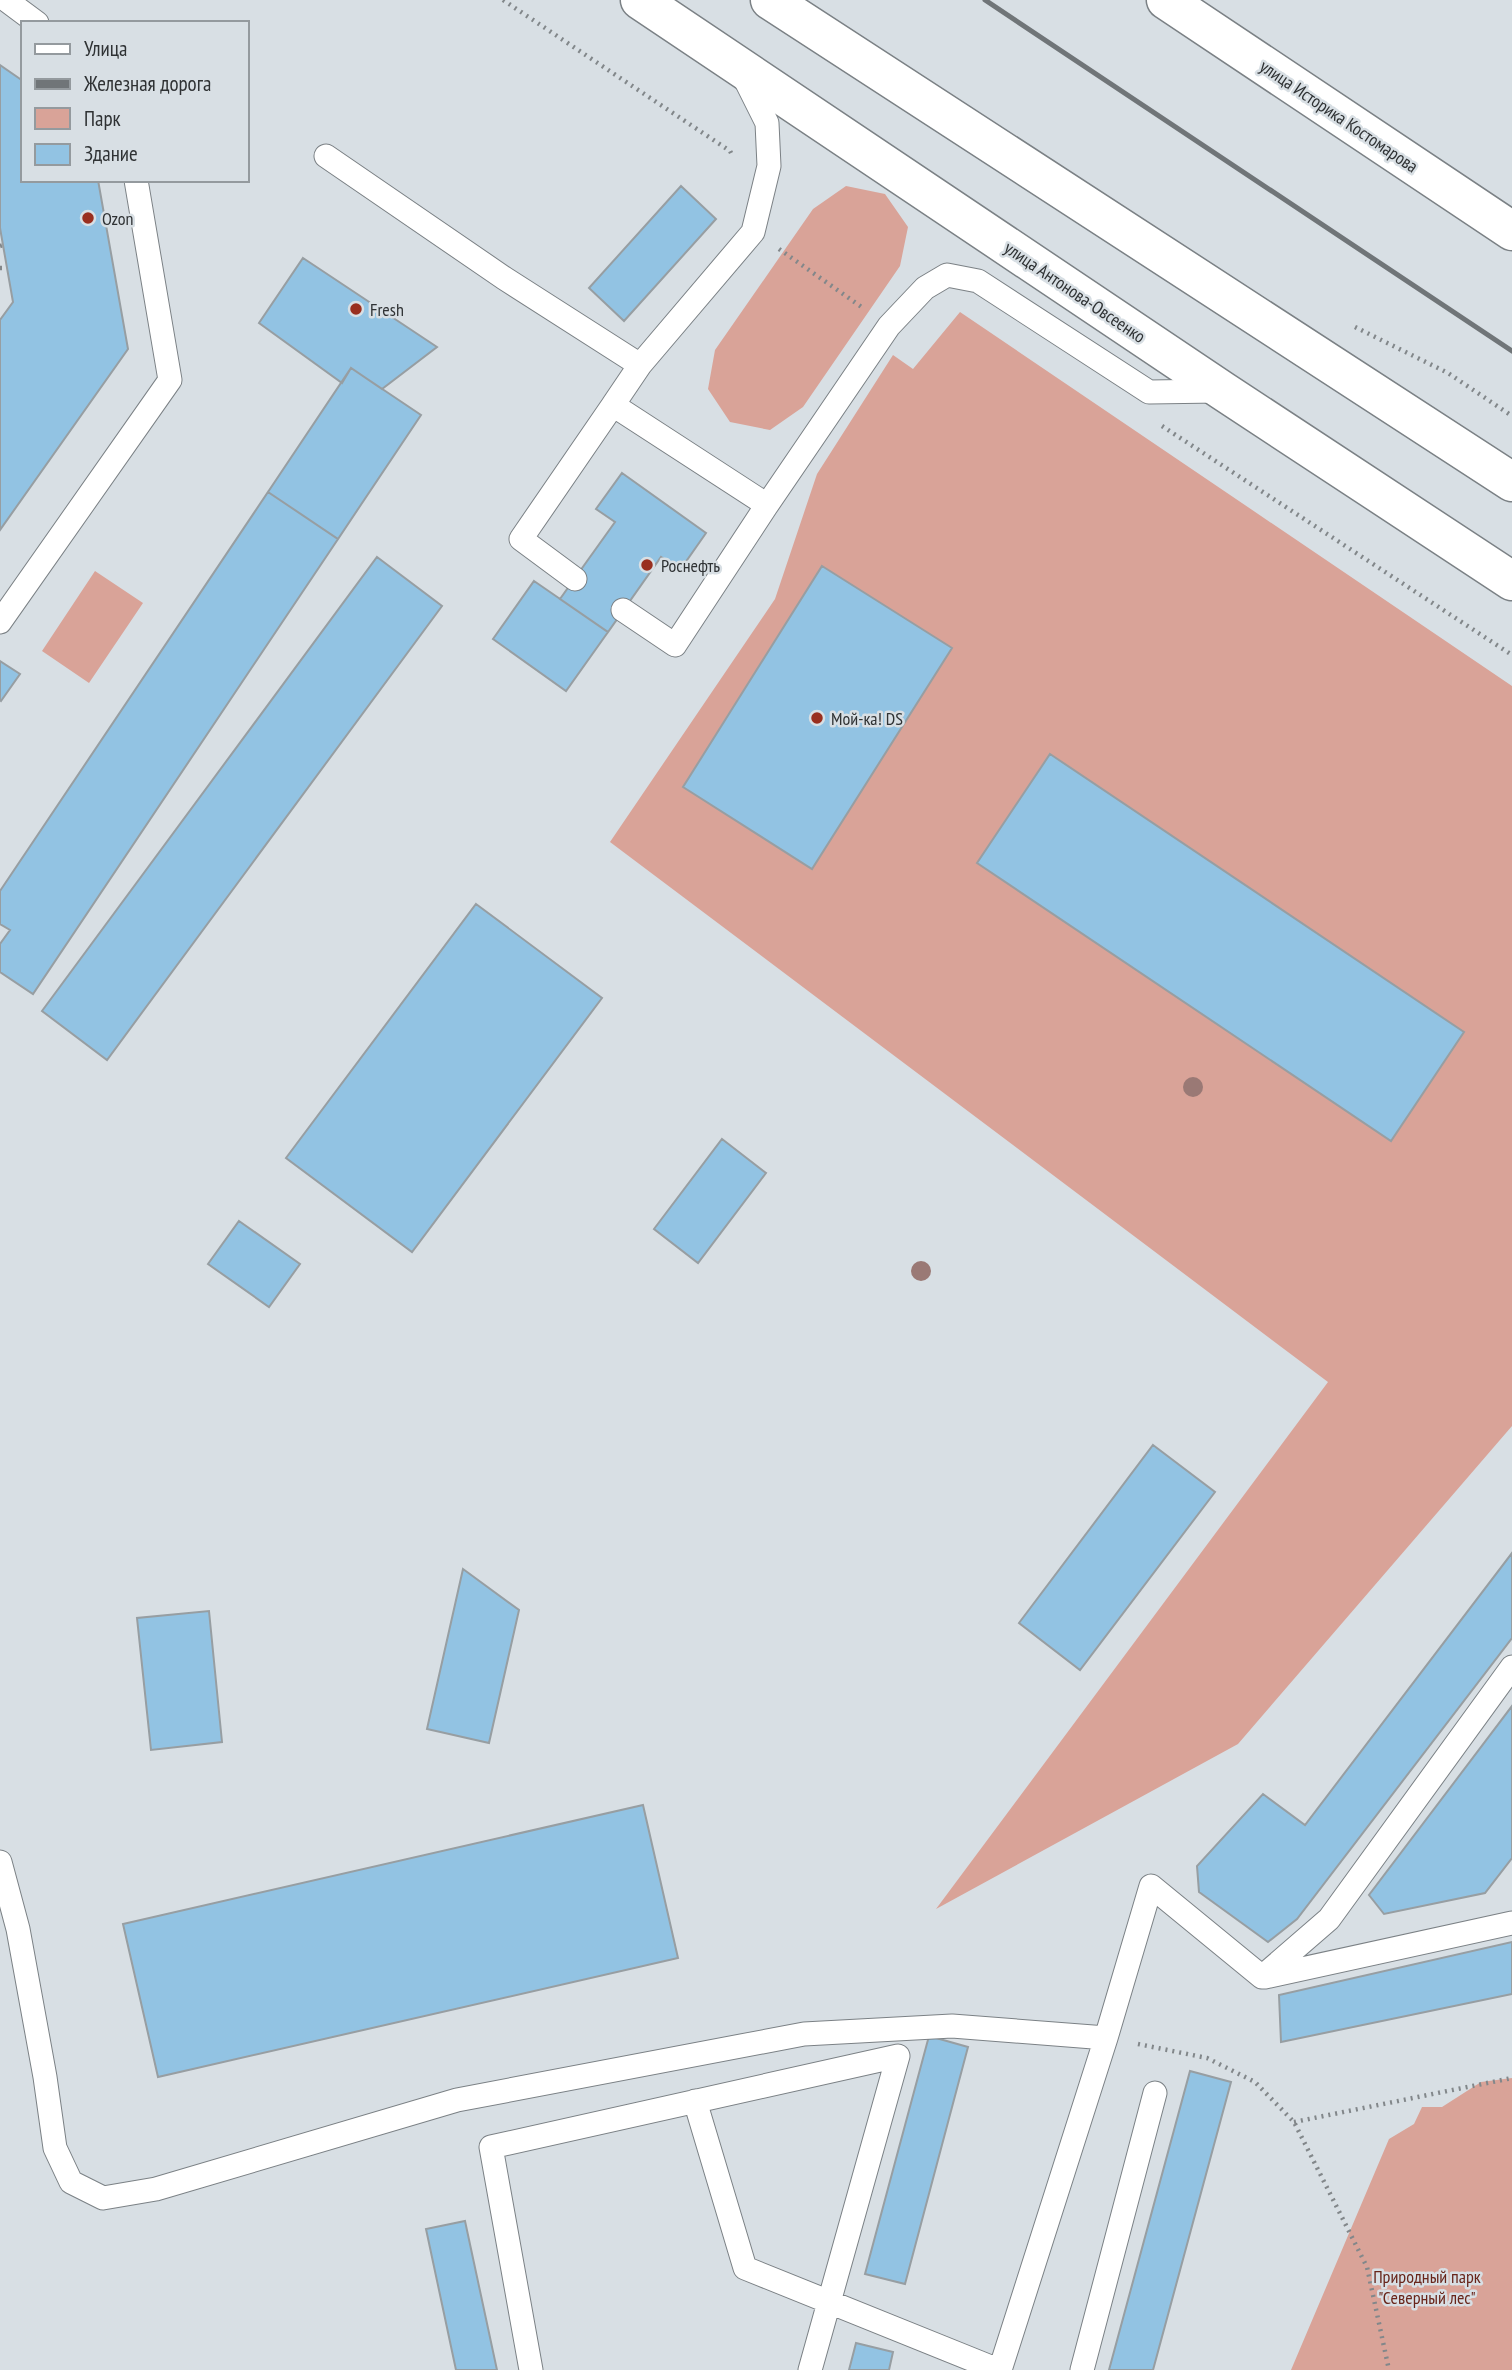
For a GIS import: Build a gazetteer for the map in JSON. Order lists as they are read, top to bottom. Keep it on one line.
{"streets":{"main road":["улица Историка Костомарова","улица Антонова-Овсеенко"]},"parks":["Природный парк \"Северный лес\""],"places":["Ozon","Fresh","Роснефть","Мой-ка! DS"],"legend":["Улица","Железная дорога","Парк","Здание"]}
